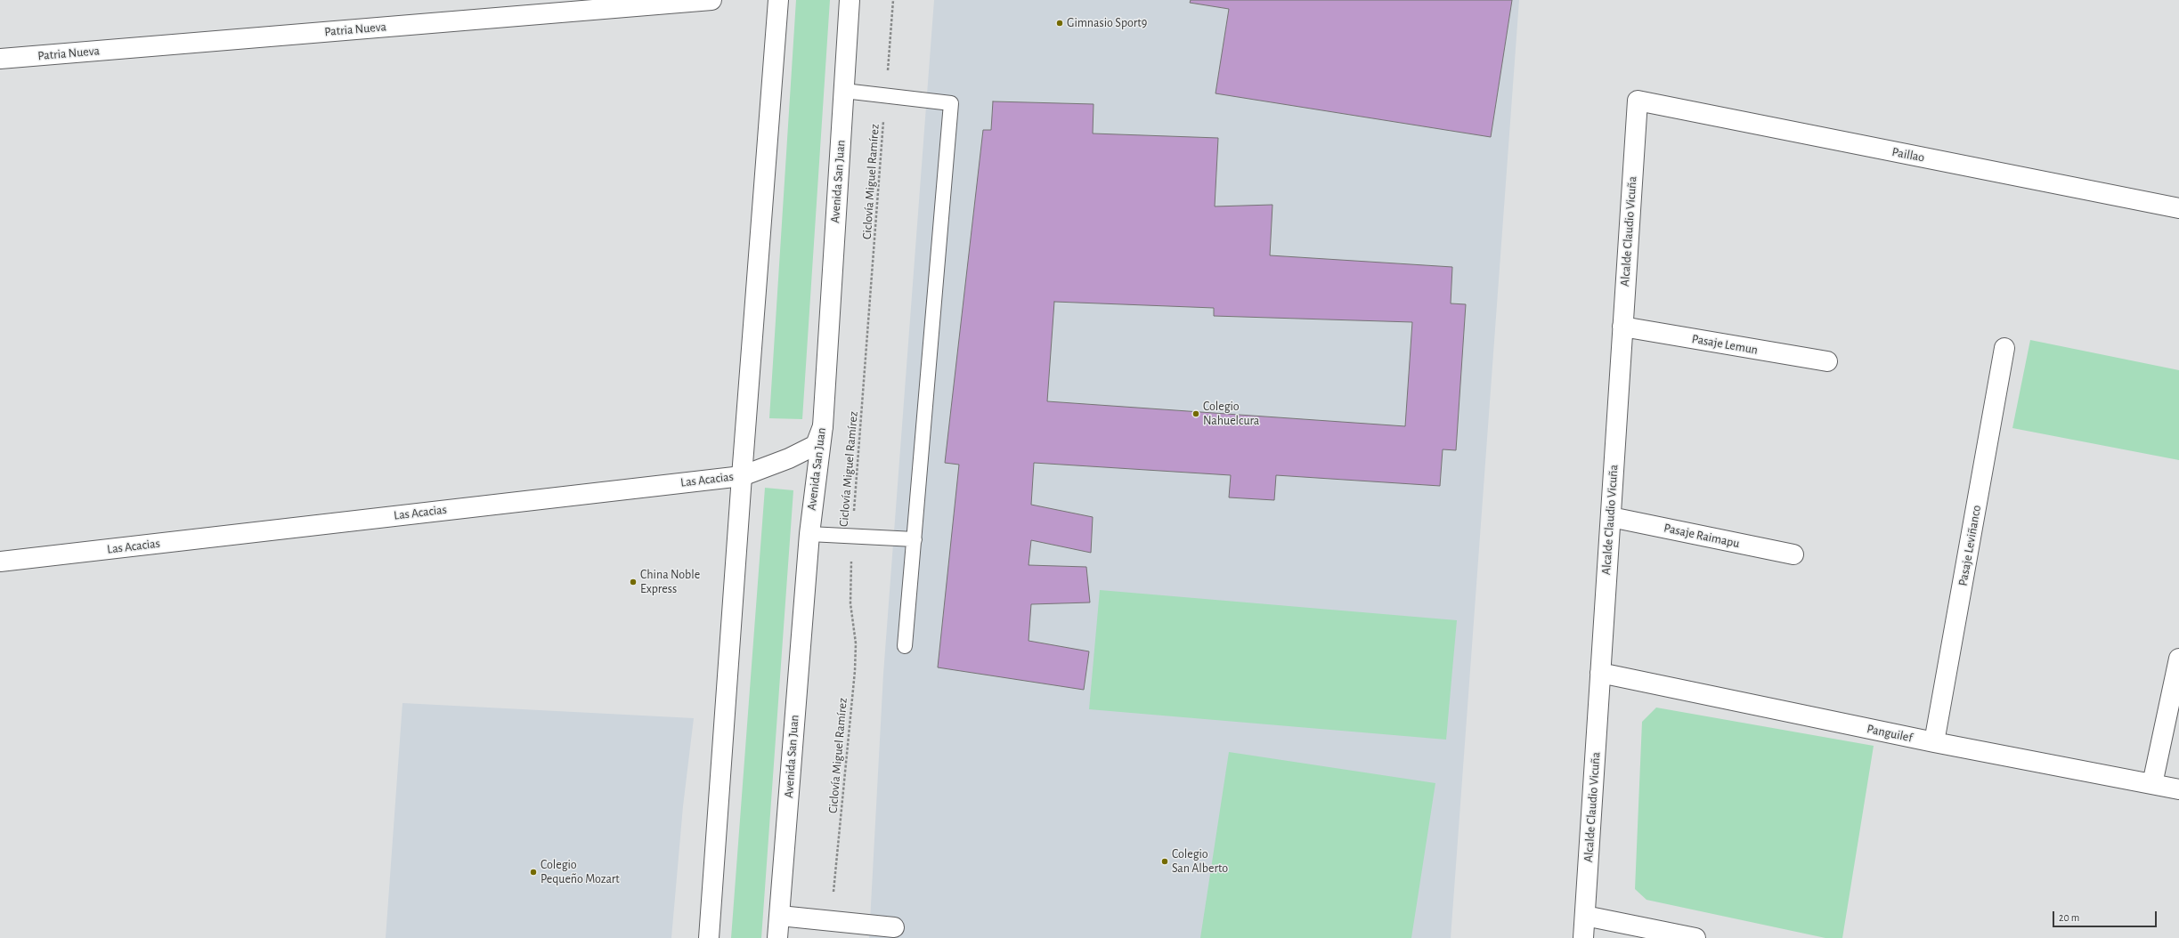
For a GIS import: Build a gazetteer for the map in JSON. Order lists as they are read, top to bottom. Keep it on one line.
{"streets":{"street":["Patria Nueva","Paillao","Avenida San Juan","Alcalde Claudio Vicuña","Pasaje Lemun","Las Acacias","Pasaje Raimapu","Pasaje Leviñanco","Panguilef"],"path":["Ciclovía Miguel Ramírez"]},"crossings":[["Paillao","Alcalde Claudio Vicuña"],["Avenida San Juan","Las Acacias"],["Alcalde Claudio Vicuña","Pasaje Lemun"],["Alcalde Claudio Vicuña","Pasaje Raimapu"],["Alcalde Claudio Vicuña","Panguilef"],["Pasaje Leviñanco","Panguilef"]],"places":["Gimnasio Sport9","Colegio Nahuelcura","China Noble Express","Colegio San Alberto","Colegio Pequeño Mozart"],"scale_bar":"20 m"}
